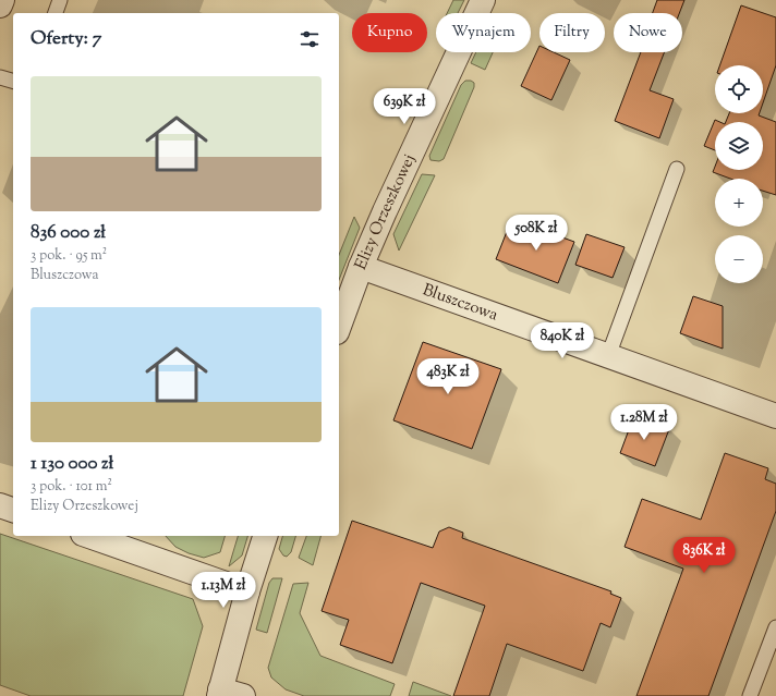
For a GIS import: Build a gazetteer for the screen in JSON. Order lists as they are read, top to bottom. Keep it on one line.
{"streets":{"street":["Elizy Orzeszkowej","Bluszczowa"]},"crossings":[["Elizy Orzeszkowej","Bluszczowa"]],"page":{"chip":["Kupno","Wynajem","Filtry","Nowe"],"heading":"Oferty: 7","map_buttons":["+","−"],"list":[{"name":"836 000 zł","note":"3 pok. · 95 m² · Bluszczowa"},{"name":"1 130 000 zł","note":"3 pok. · 101 m² · Elizy Orzeszkowej"}],"price":["639K zł","508K zł","840K zł","483K zł","1.28M zł","836K zł","1.13M zł"]}}
